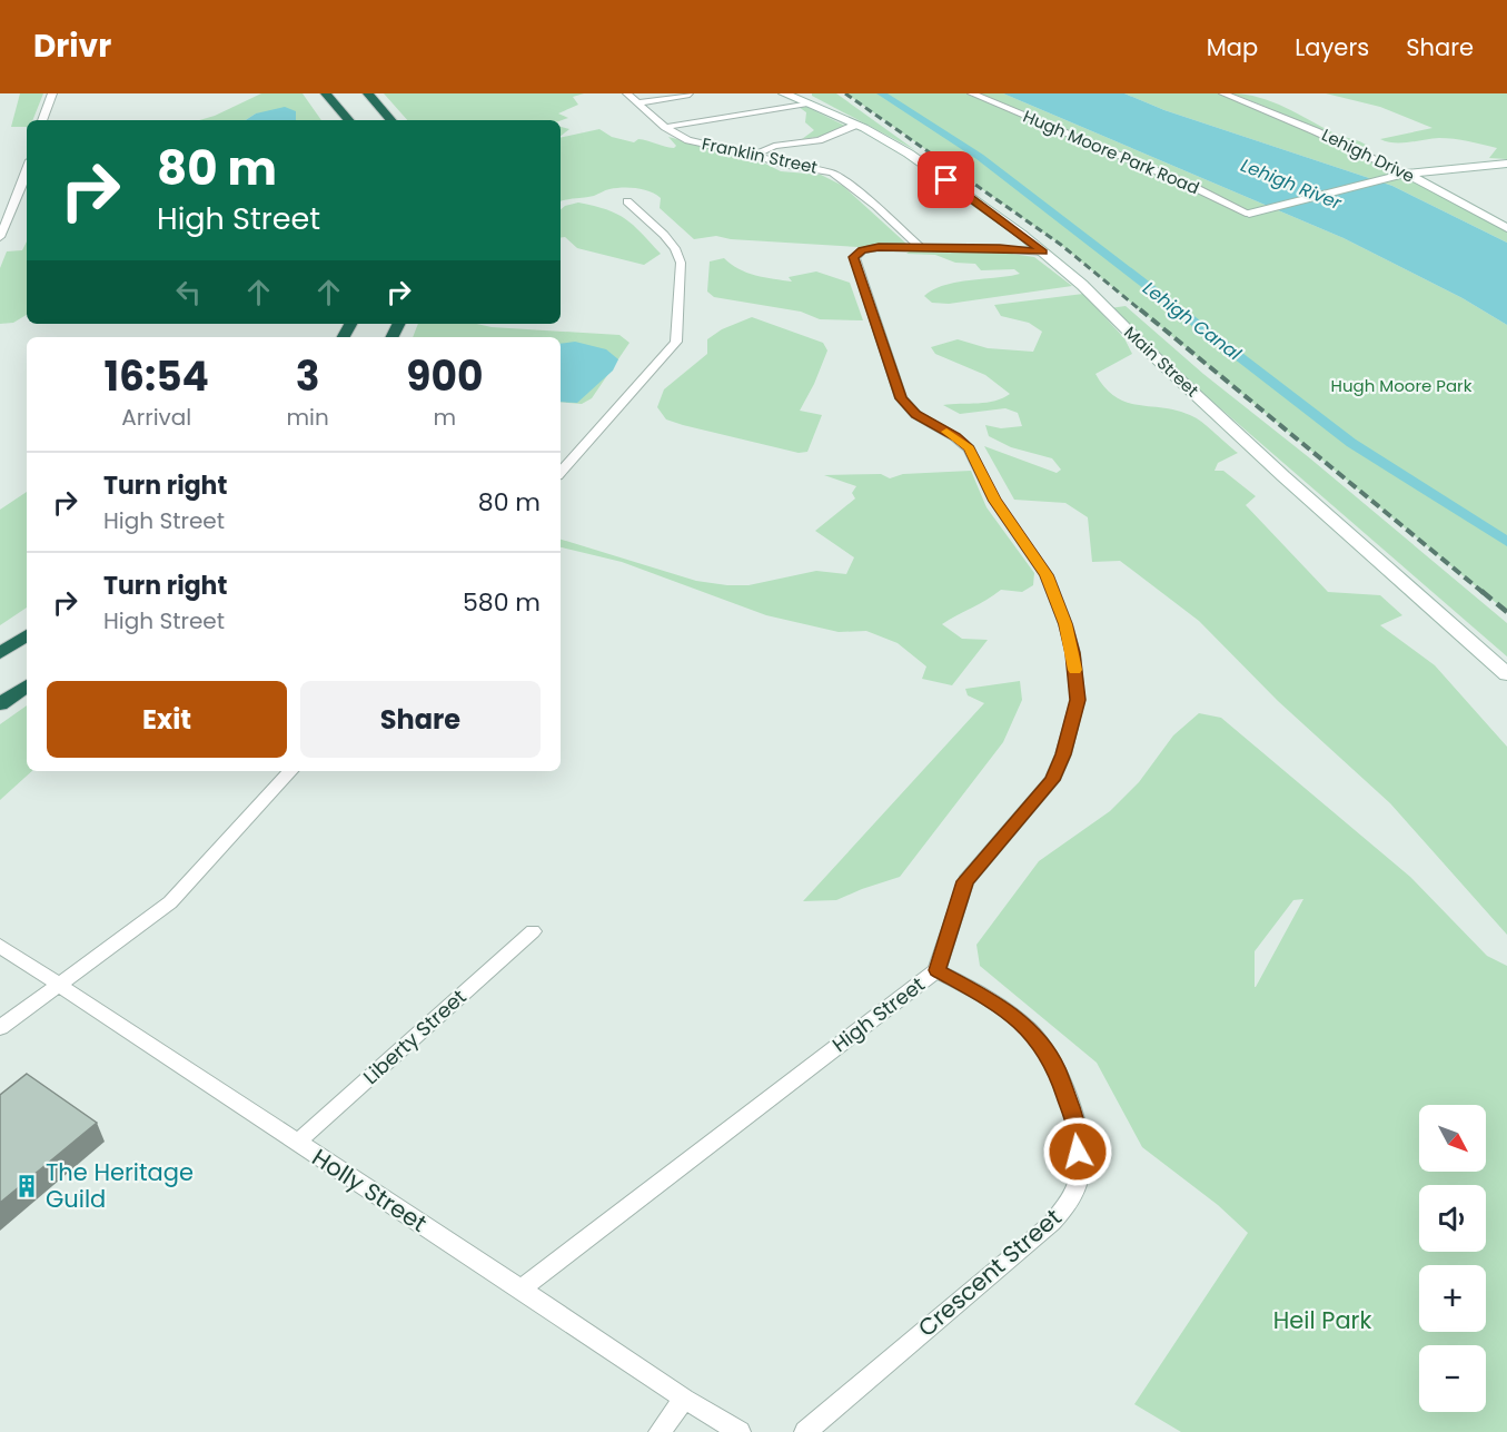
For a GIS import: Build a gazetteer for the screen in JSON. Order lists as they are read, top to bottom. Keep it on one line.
{"streets":{"street":["Hugh Moore Park Road","Franklin Street","Lehigh Drive","Main Street","High Street","Liberty Street","Holly Street","Crescent Street"]},"crossings":[["Franklin Street","High Street"],["Main Street","High Street"],["High Street","Holly Street"],["High Street","Crescent Street"],["Liberty Street","Holly Street"]],"water":["Lehigh River","Lehigh Canal"],"parks":["Hugh Moore Park","Heil Park"],"places":{"building":["The Heritage Guild"]},"north":"bottom right","page":{"header":"Drivr","nav":["Map","Layers","Share"],"turn":["80 m","High Street"],"eta":["16:54","Arrival","3","min","900","m"],"list":[{"name":"Turn right","note":"High Street","value":"80 m"},{"name":"Turn right","note":"High Street","value":"580 m"}],"buttons":["Exit","Share"],"map_buttons":["+","−"]}}
